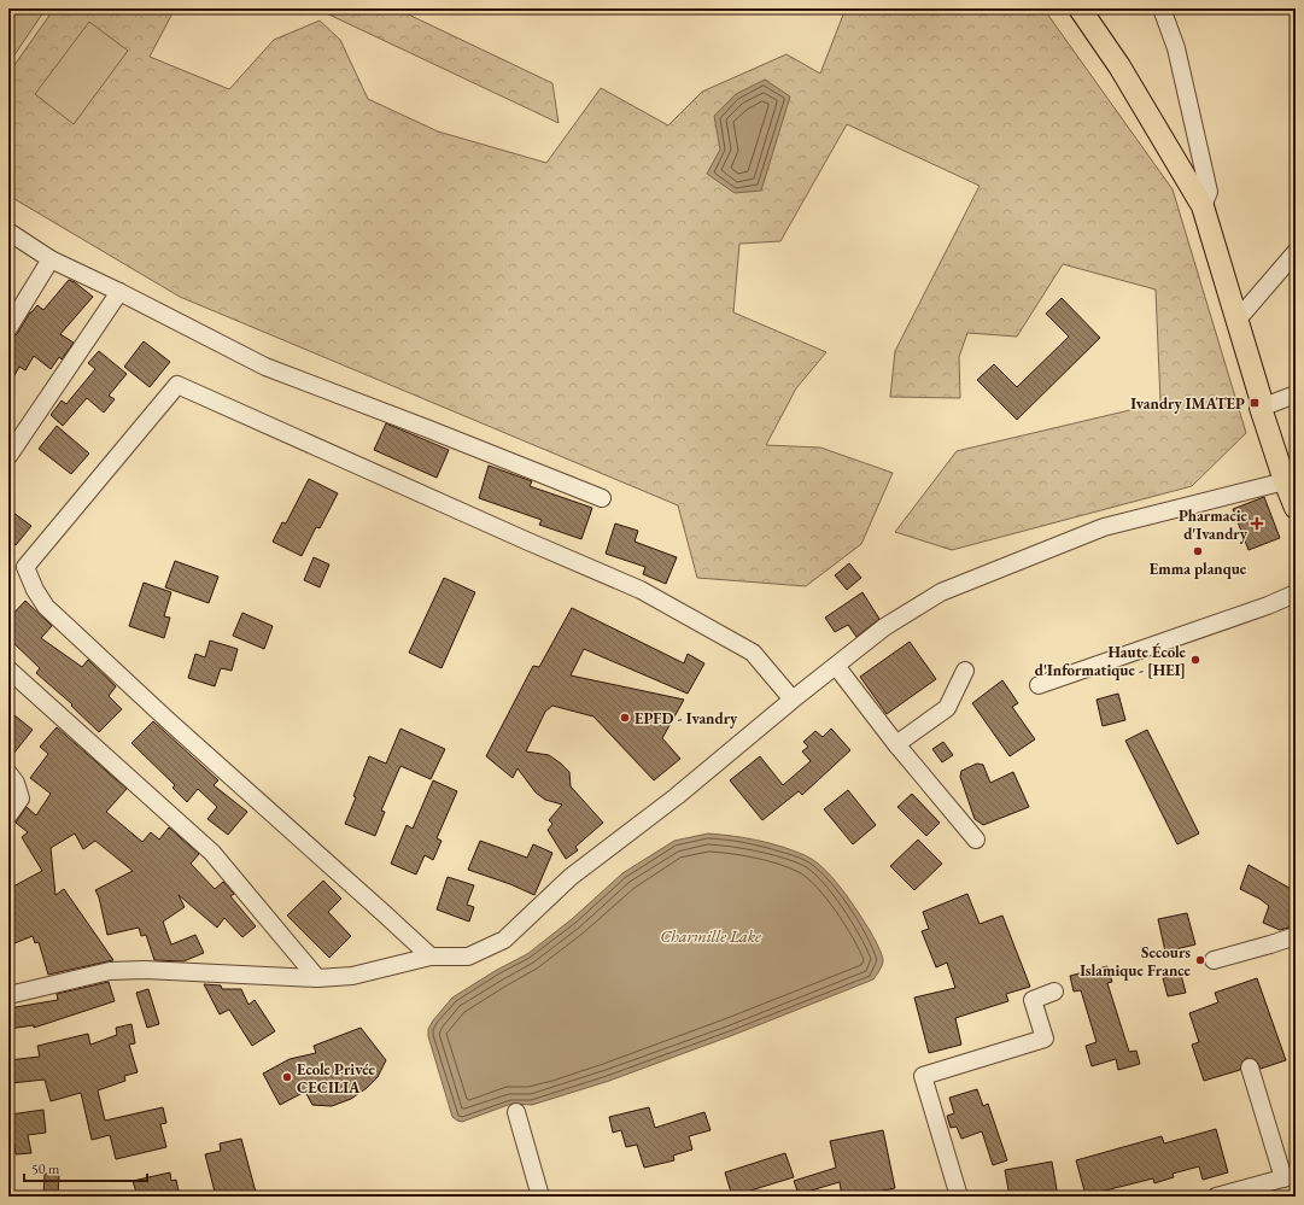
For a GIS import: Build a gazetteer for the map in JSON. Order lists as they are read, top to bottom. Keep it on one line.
{"water":["Charmille Lake"],"places":{"transit":["Ivandry IMATEP"],"health":["Pharmacie d'Ivandry"],"other":["Emma planque","Haute École d'Informatique - [HEI]","EPFD - Ivandry","Secours Islamique France","Ecole Privée CECILIA"]},"scale_bar":"50 m"}
